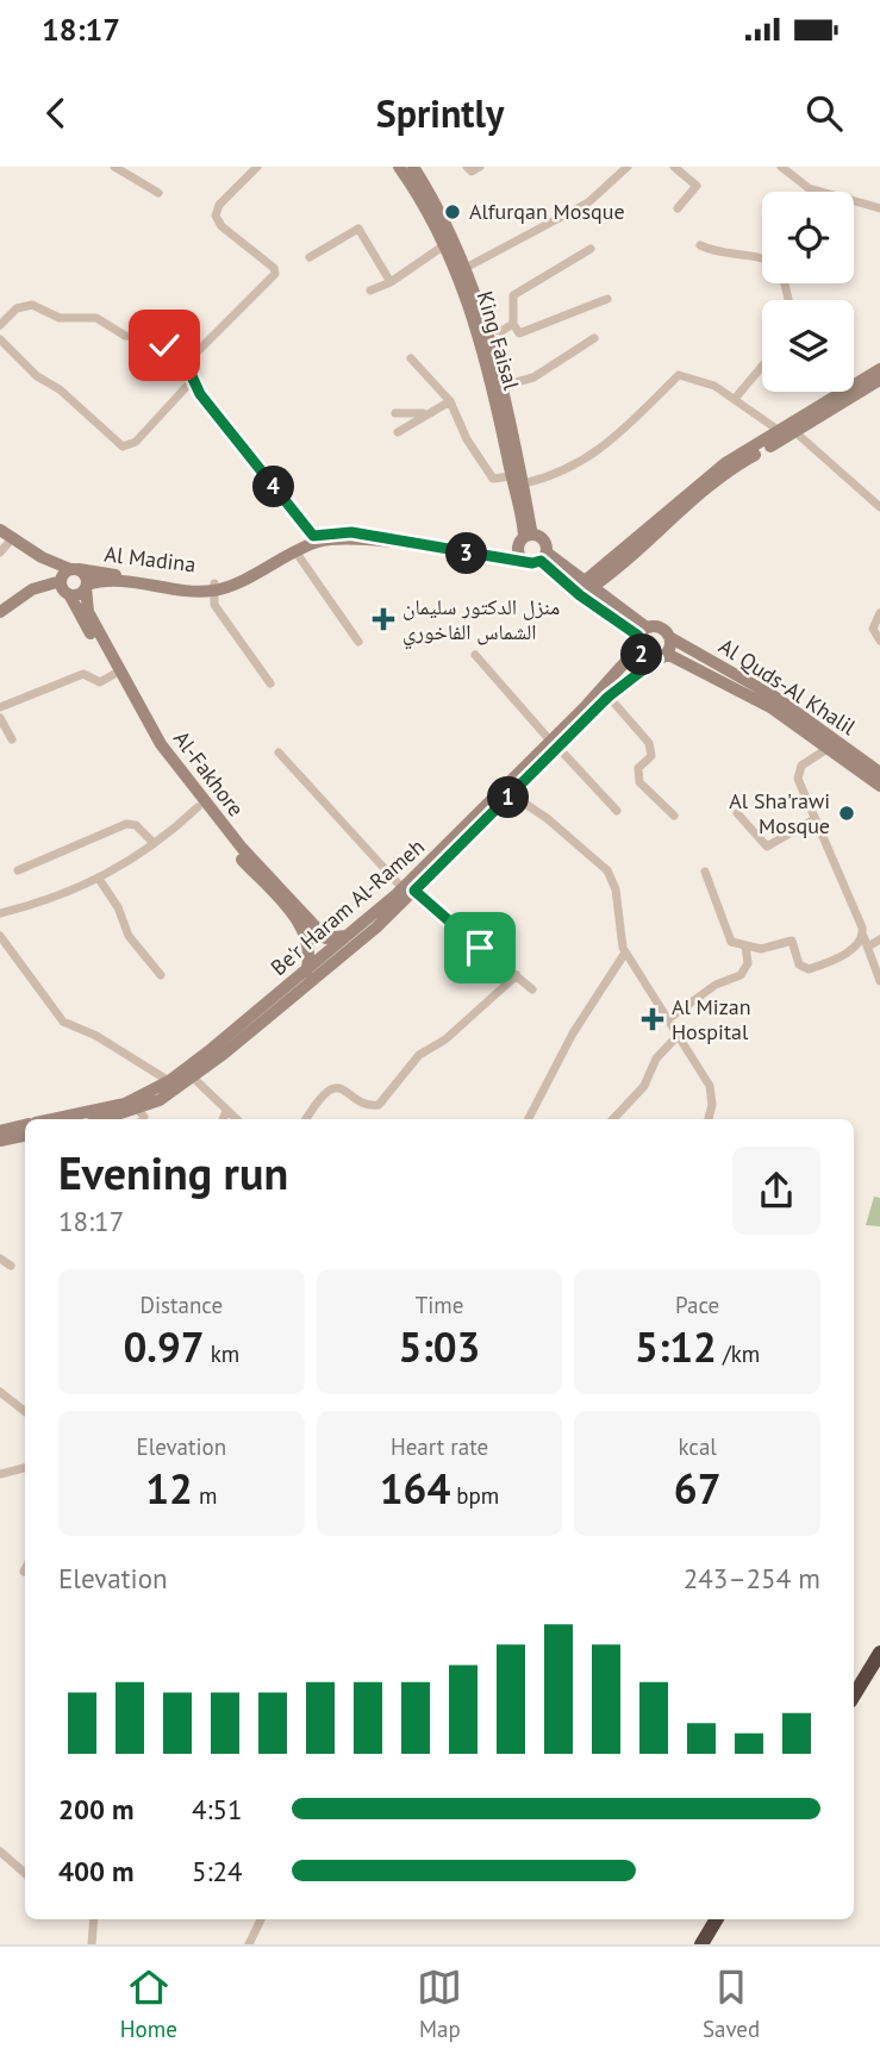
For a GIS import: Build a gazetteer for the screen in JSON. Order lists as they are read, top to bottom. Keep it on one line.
{"streets":{"main road":["King Faisal","Al Madina","Al Quds-Al Khalil","Al-Fakhore","Be'r Haram Al-Rameh"]},"crossings":[["Al Madina","Al-Fakhore"],["Al Quds-Al Khalil","Be'r Haram Al-Rameh"],["Al-Fakhore","Be'r Haram Al-Rameh"]],"places":{"other":["Alfurqan Mosque","Al Sha'rawi Mosque"],"health":["منزل الدكتور سليمان الشماس الفاخوري","Al Mizan Hospital"]},"page":{"status":"18:17","header":"Sprintly","pins":["4","3","2","1"],"heading":["Evening run","18:17"],"stats":[["Distance","0.97 km"],["Time","5:03"],["Pace","5:12 /km"],["Elevation","12 m"],["Heart rate","164 bpm"],["kcal","67"]],"chart":["Elevation","243–254 m"],"list":[{"name":"200 m","note":"4:51"},{"name":"400 m","note":"5:24"}],"tabs":["Home","Map","Saved"]}}
